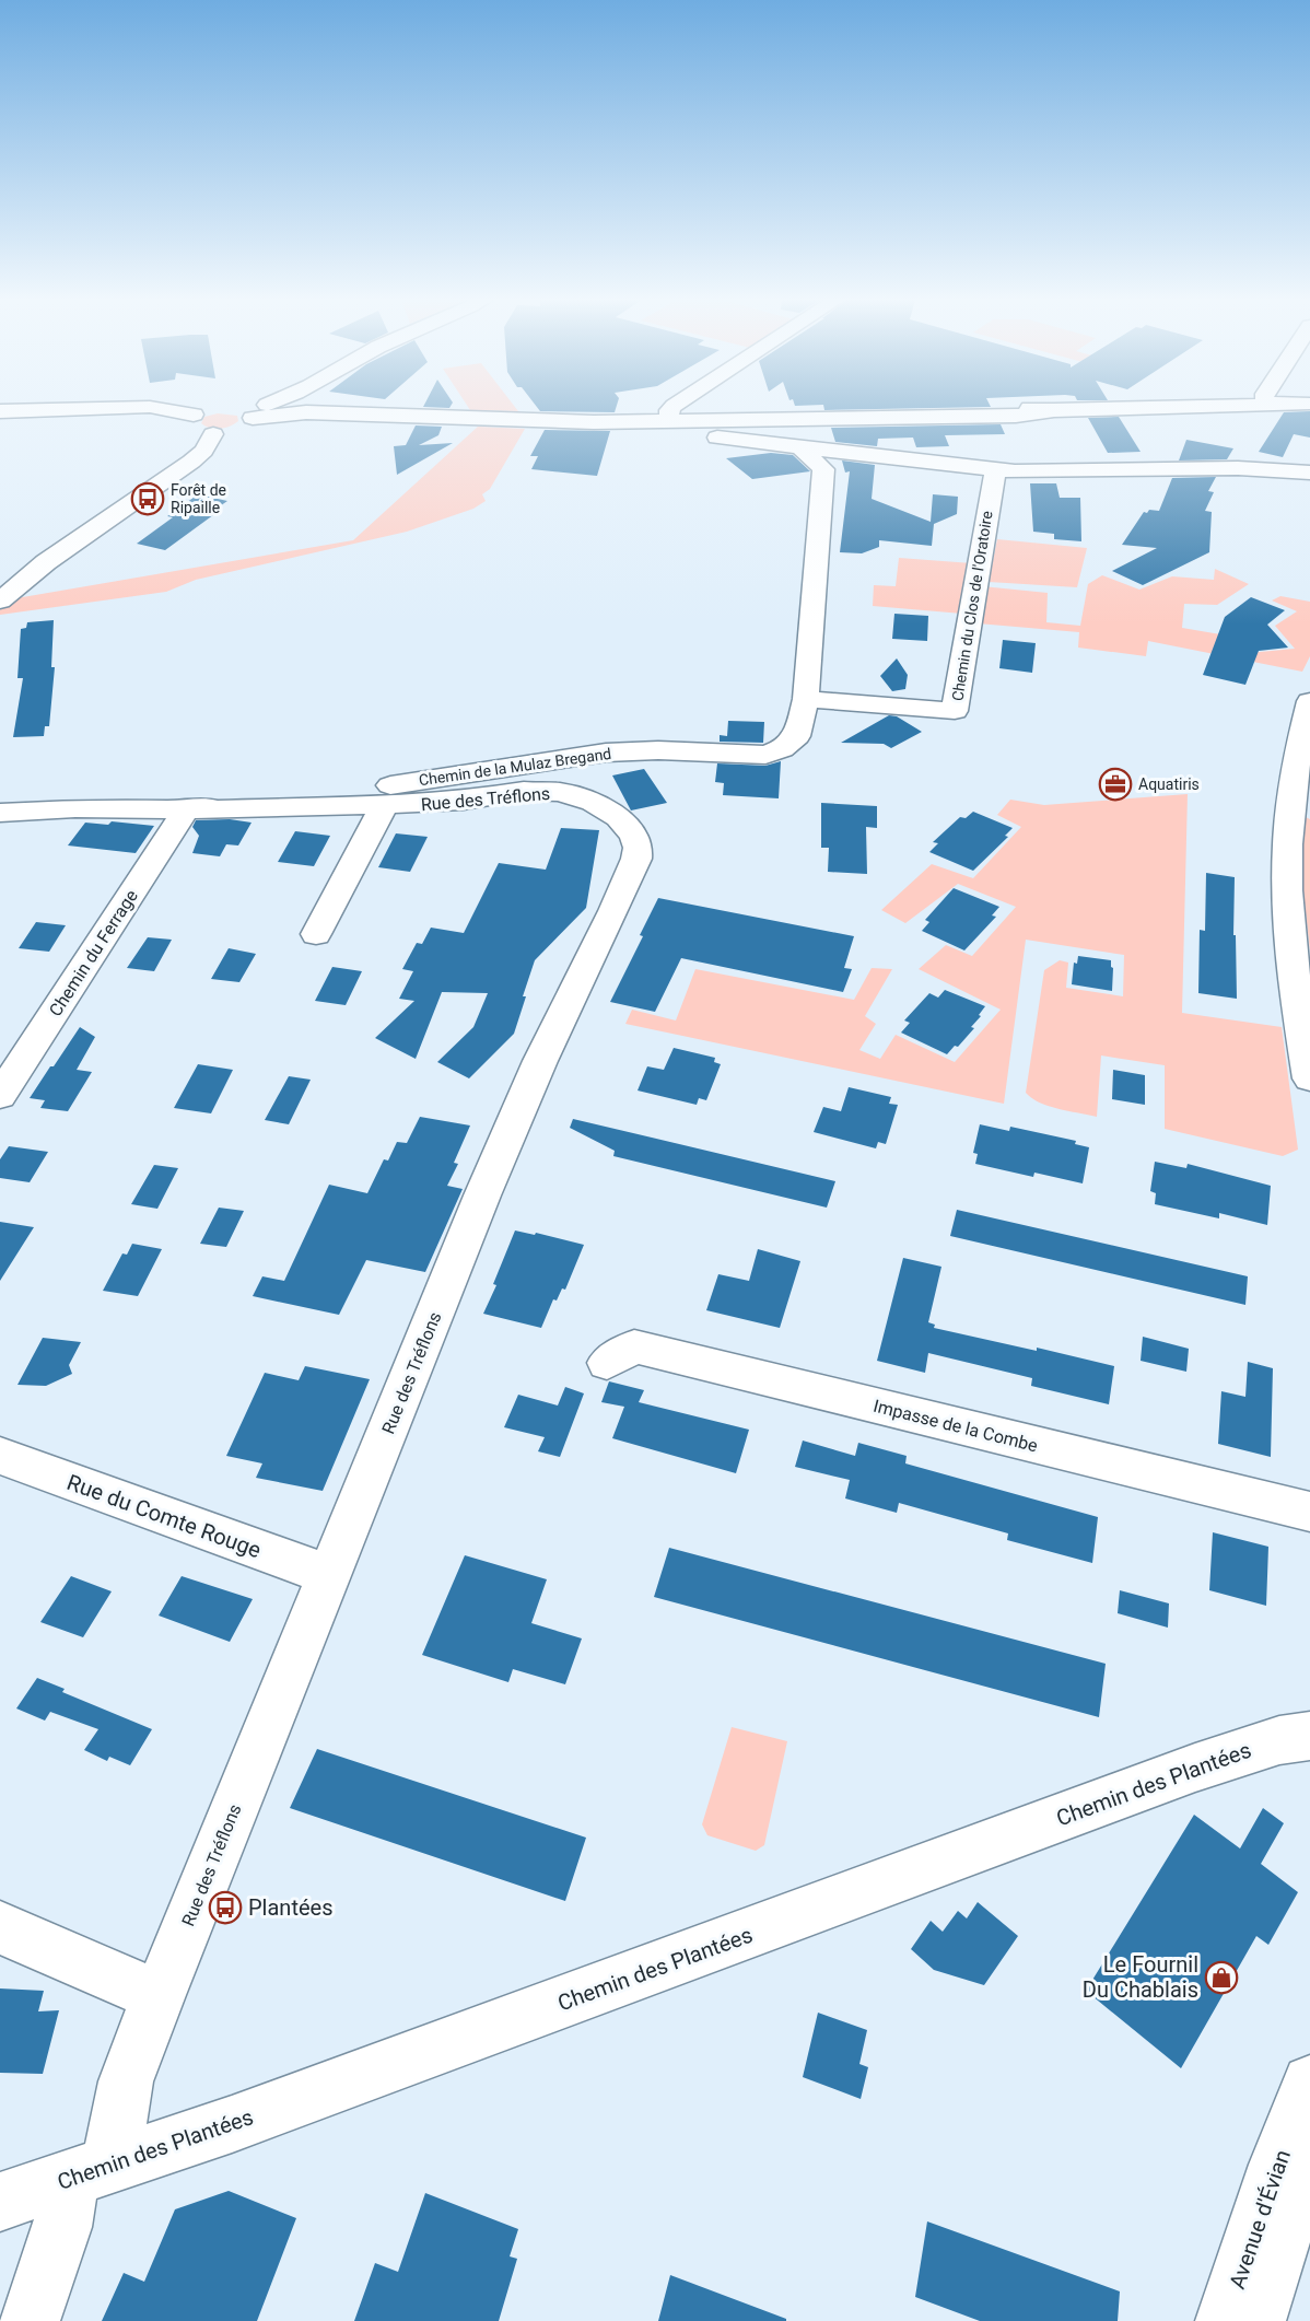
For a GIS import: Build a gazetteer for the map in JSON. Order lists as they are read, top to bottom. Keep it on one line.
{"streets":{"street":["Chemin du Clos de l'Oratoire","Chemin de la Mulaz Bregand","Rue des Tréflons","Chemin du Ferrage","Impasse de la Combe","Rue du Comte Rouge","Chemin des Plantées","Avenue d'Évian"]},"crossings":[["Chemin du Clos de l'Oratoire","Chemin de la Mulaz Bregand"],["Chemin de la Mulaz Bregand","Rue des Tréflons"],["Chemin de la Mulaz Bregand","Chemin du Ferrage"],["Rue des Tréflons","Chemin du Ferrage"],["Rue des Tréflons","Rue du Comte Rouge"],["Rue des Tréflons","Chemin des Plantées"]],"places":{"bus stop":["Forêt de Ripaille","Plantées"],"office":["Aquatiris"],"shop":["Le Fournil Du Chablais"]}}
